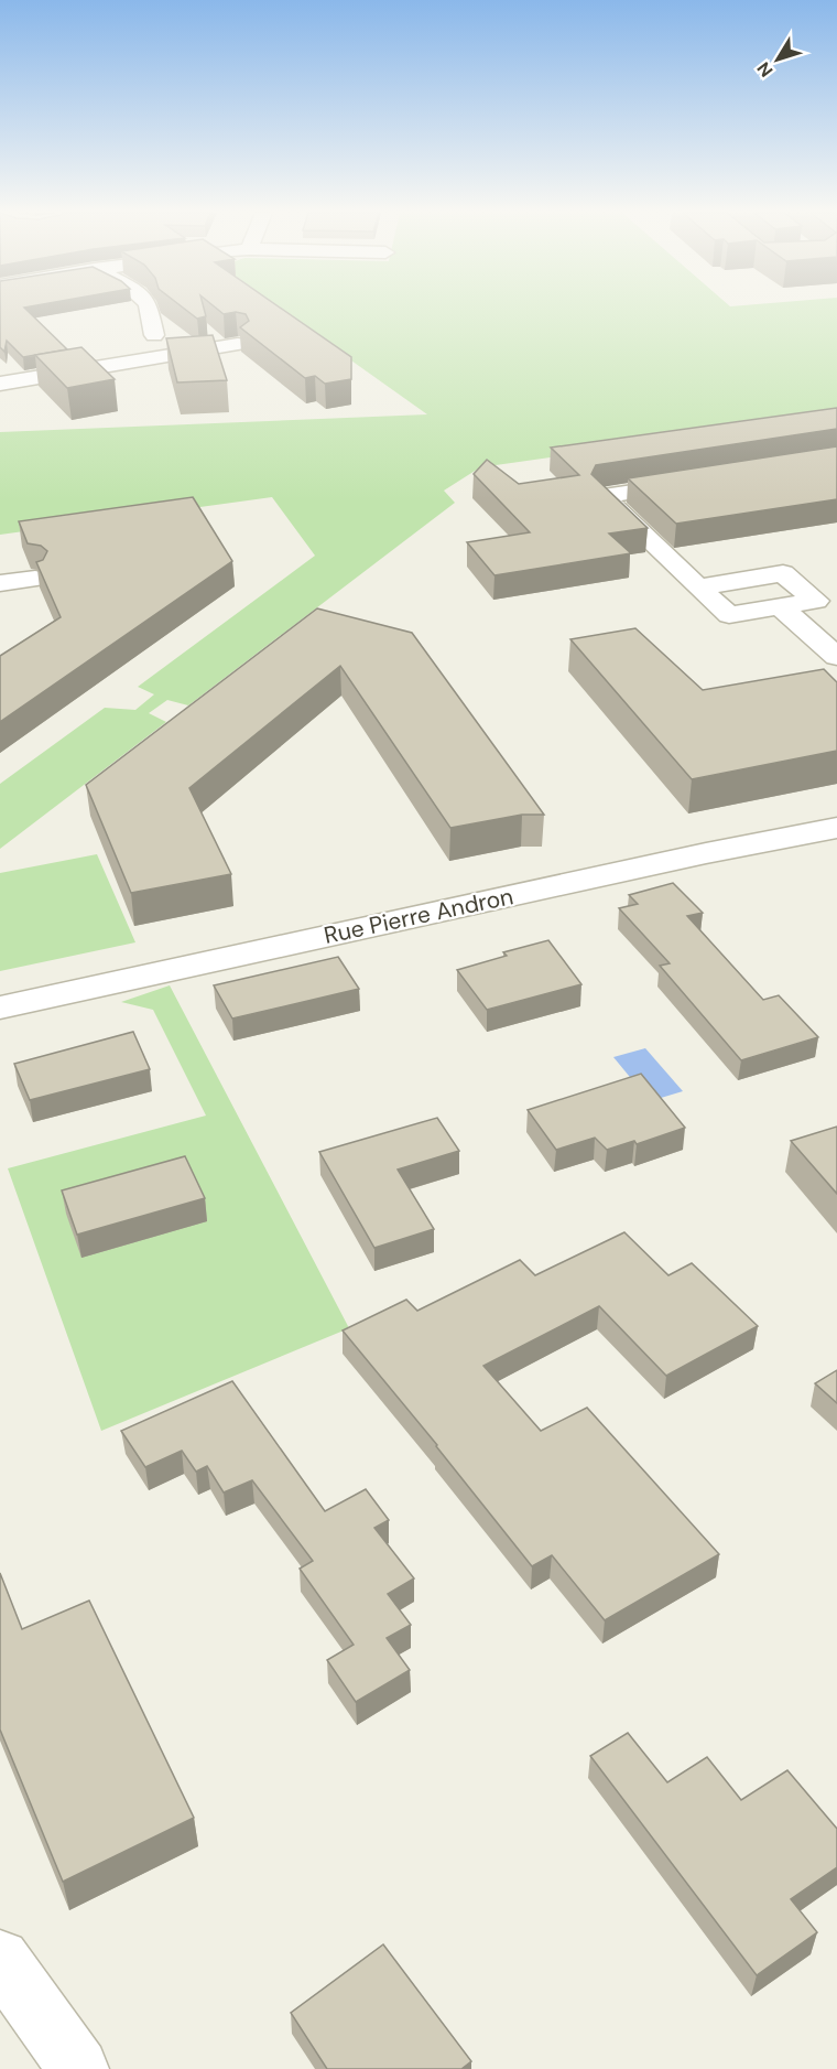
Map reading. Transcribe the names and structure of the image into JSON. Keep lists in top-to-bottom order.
{
  "streets": {
    "street": ["Rue Pierre Andron"]
  },
  "north": "bottom left"
}
